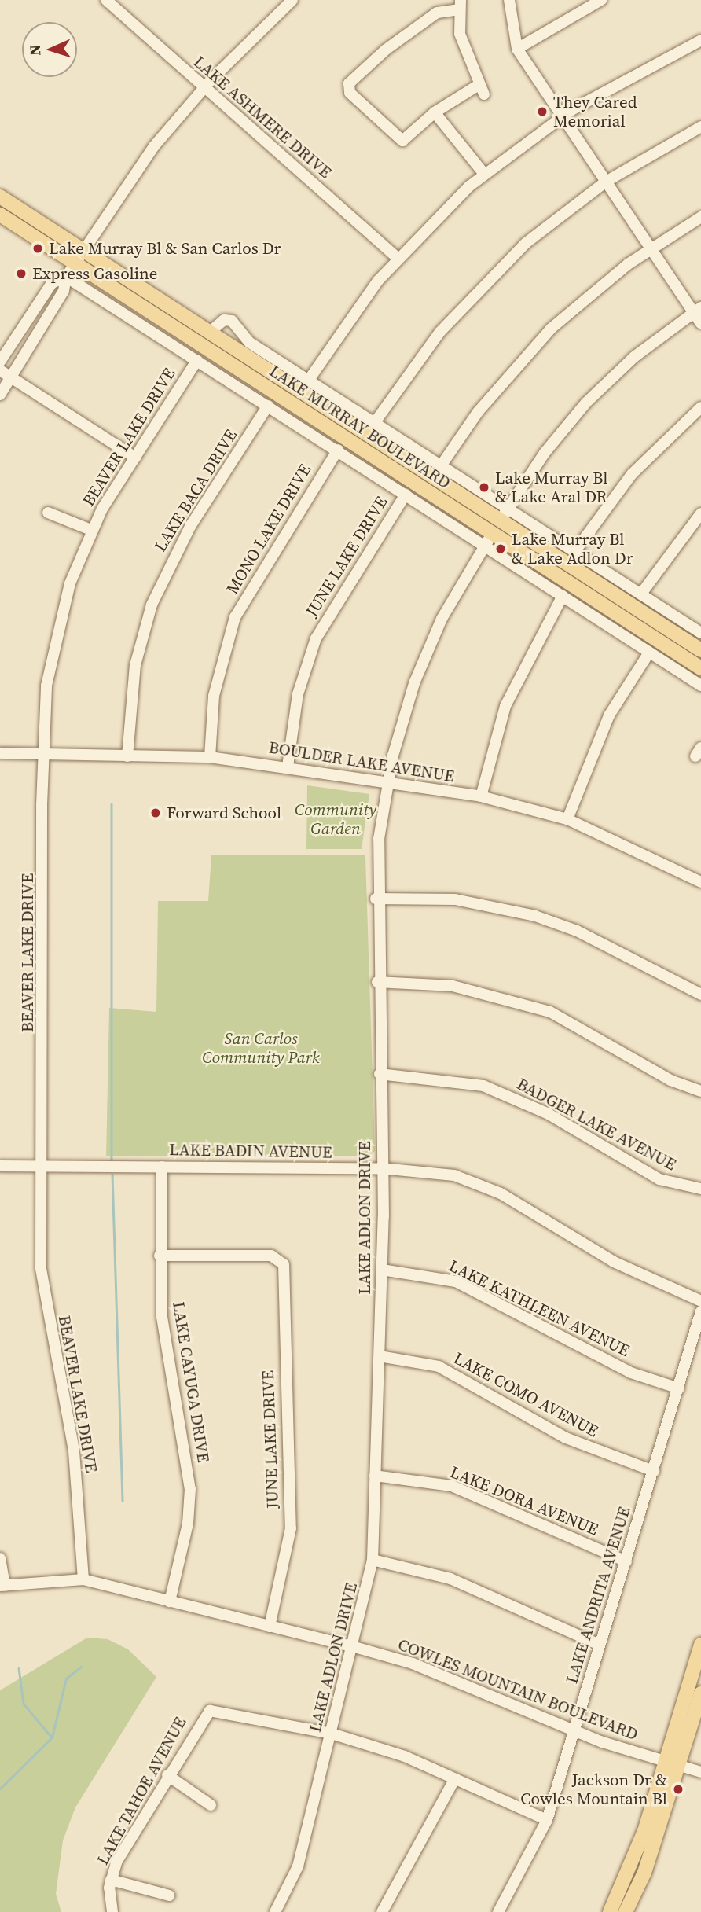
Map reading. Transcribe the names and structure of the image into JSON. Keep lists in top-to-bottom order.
{
  "streets": {
    "main road": ["LAKE MURRAY BOULEVARD"],
    "street": [
      "LAKE ASHMERE DRIVE",
      "BEAVER LAKE DRIVE",
      "LAKE BACA DRIVE",
      "MONO LAKE DRIVE",
      "JUNE LAKE DRIVE",
      "BOULDER LAKE AVENUE",
      "BADGER LAKE AVENUE",
      "LAKE BADIN AVENUE",
      "LAKE ADLON DRIVE",
      "LAKE KATHLEEN AVENUE",
      "LAKE CAYUGA DRIVE",
      "LAKE COMO AVENUE",
      "LAKE DORA AVENUE",
      "LAKE ANDRITA AVENUE",
      "COWLES MOUNTAIN BOULEVARD",
      "LAKE TAHOE AVENUE"
    ]
  },
  "crossings": [
    ["LAKE MURRAY BOULEVARD", "BEAVER LAKE DRIVE"],
    ["LAKE MURRAY BOULEVARD", "LAKE BACA DRIVE"],
    ["LAKE MURRAY BOULEVARD", "MONO LAKE DRIVE"],
    ["LAKE MURRAY BOULEVARD", "JUNE LAKE DRIVE"],
    ["LAKE MURRAY BOULEVARD", "LAKE ADLON DRIVE"],
    ["BEAVER LAKE DRIVE", "BOULDER LAKE AVENUE"],
    ["BEAVER LAKE DRIVE", "LAKE BADIN AVENUE"],
    ["BEAVER LAKE DRIVE", "COWLES MOUNTAIN BOULEVARD"],
    ["LAKE BACA DRIVE", "BOULDER LAKE AVENUE"],
    ["MONO LAKE DRIVE", "BOULDER LAKE AVENUE"],
    ["JUNE LAKE DRIVE", "BOULDER LAKE AVENUE"],
    ["JUNE LAKE DRIVE", "LAKE CAYUGA DRIVE"],
    ["JUNE LAKE DRIVE", "COWLES MOUNTAIN BOULEVARD"],
    ["BOULDER LAKE AVENUE", "LAKE ADLON DRIVE"],
    ["BADGER LAKE AVENUE", "LAKE ADLON DRIVE"],
    ["LAKE BADIN AVENUE", "LAKE ADLON DRIVE"],
    ["LAKE BADIN AVENUE", "LAKE CAYUGA DRIVE"],
    ["LAKE ADLON DRIVE", "LAKE KATHLEEN AVENUE"],
    ["LAKE ADLON DRIVE", "LAKE COMO AVENUE"],
    ["LAKE ADLON DRIVE", "LAKE DORA AVENUE"],
    ["LAKE ADLON DRIVE", "COWLES MOUNTAIN BOULEVARD"],
    ["LAKE ADLON DRIVE", "LAKE TAHOE AVENUE"],
    ["LAKE KATHLEEN AVENUE", "LAKE ANDRITA AVENUE"],
    ["LAKE CAYUGA DRIVE", "COWLES MOUNTAIN BOULEVARD"],
    ["LAKE COMO AVENUE", "LAKE ANDRITA AVENUE"],
    ["LAKE DORA AVENUE", "LAKE ANDRITA AVENUE"],
    ["LAKE ANDRITA AVENUE", "COWLES MOUNTAIN BOULEVARD"]
  ],
  "parks": ["Community Garden", "San Carlos Community Park"],
  "places": [
    "They Cared Memorial",
    "Lake Murray Bl & San Carlos Dr",
    "Express Gasoline",
    "Lake Murray Bl & Lake Aral DR",
    "Lake Murray Bl & Lake Adlon Dr",
    "Forward School",
    "Jackson Dr & Cowles Mountain Bl"
  ],
  "north": "left"
}
